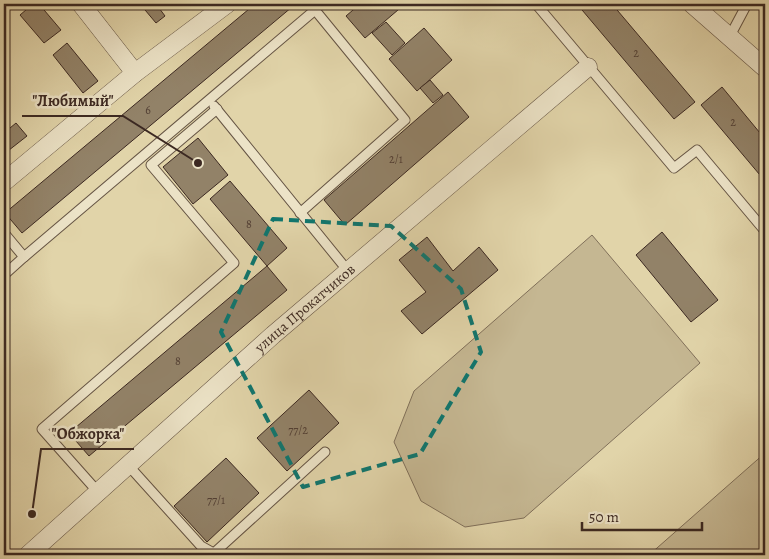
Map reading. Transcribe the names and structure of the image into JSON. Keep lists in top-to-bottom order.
{
  "streets": {
    "street": ["улица Прокатчиков"]
  },
  "places": ["\"Любимый\"", "\"Обжорка\""],
  "house_numbers": [
    "2",
    "6",
    "2",
    "2/1",
    "8",
    "8",
    "77/2",
    "77/1"
  ],
  "scale_bar": "50 m"
}
